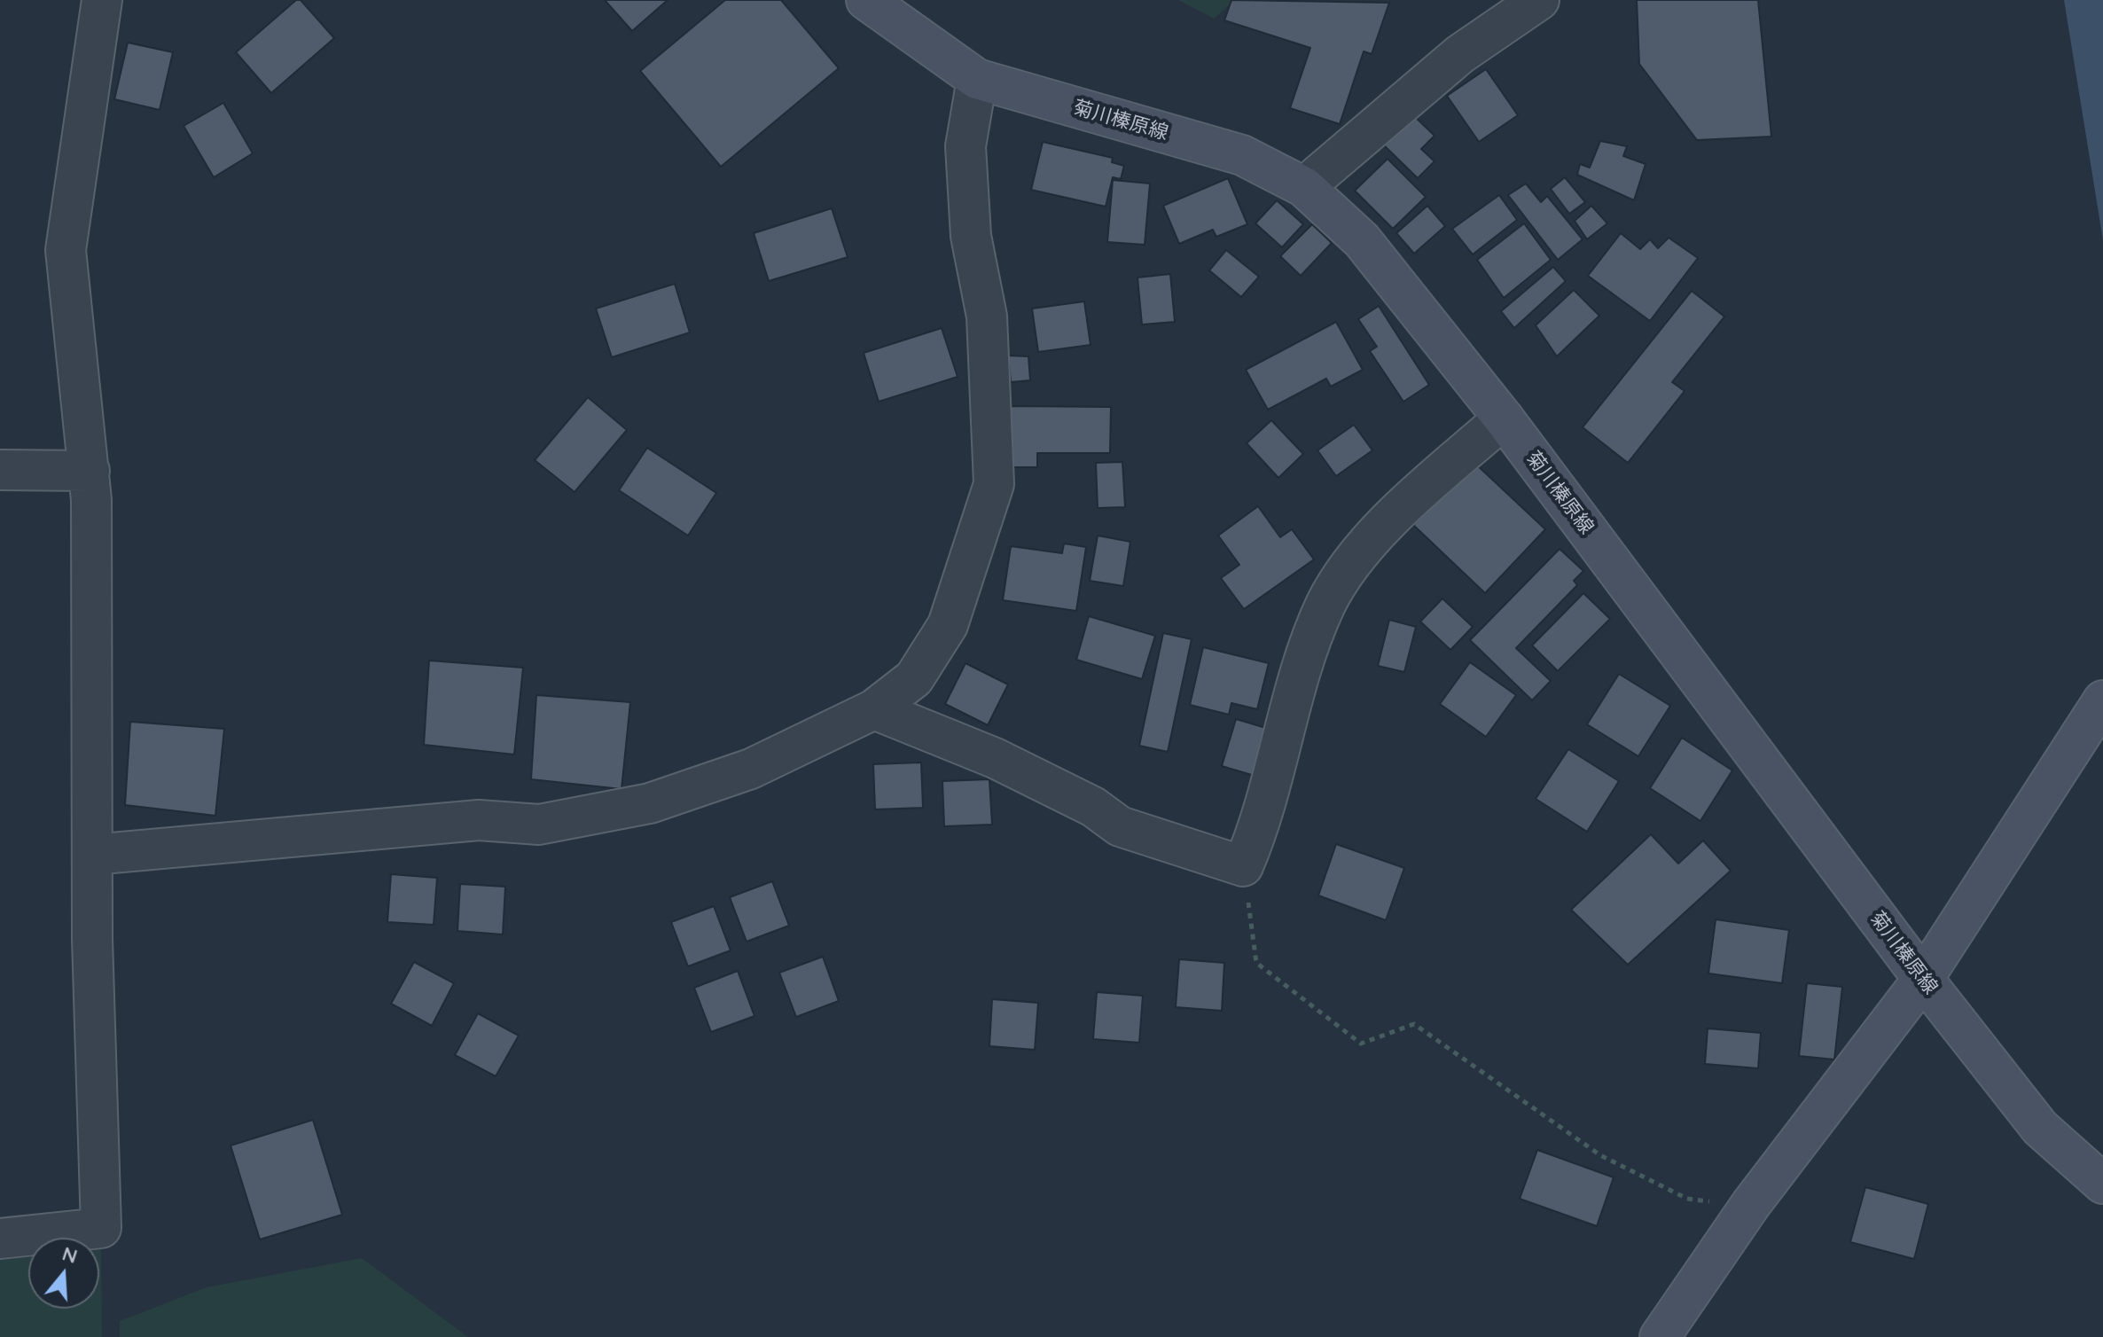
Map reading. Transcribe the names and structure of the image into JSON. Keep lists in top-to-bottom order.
{
  "streets": {
    "main road": ["菊川榛原線"]
  },
  "north": "top"
}
